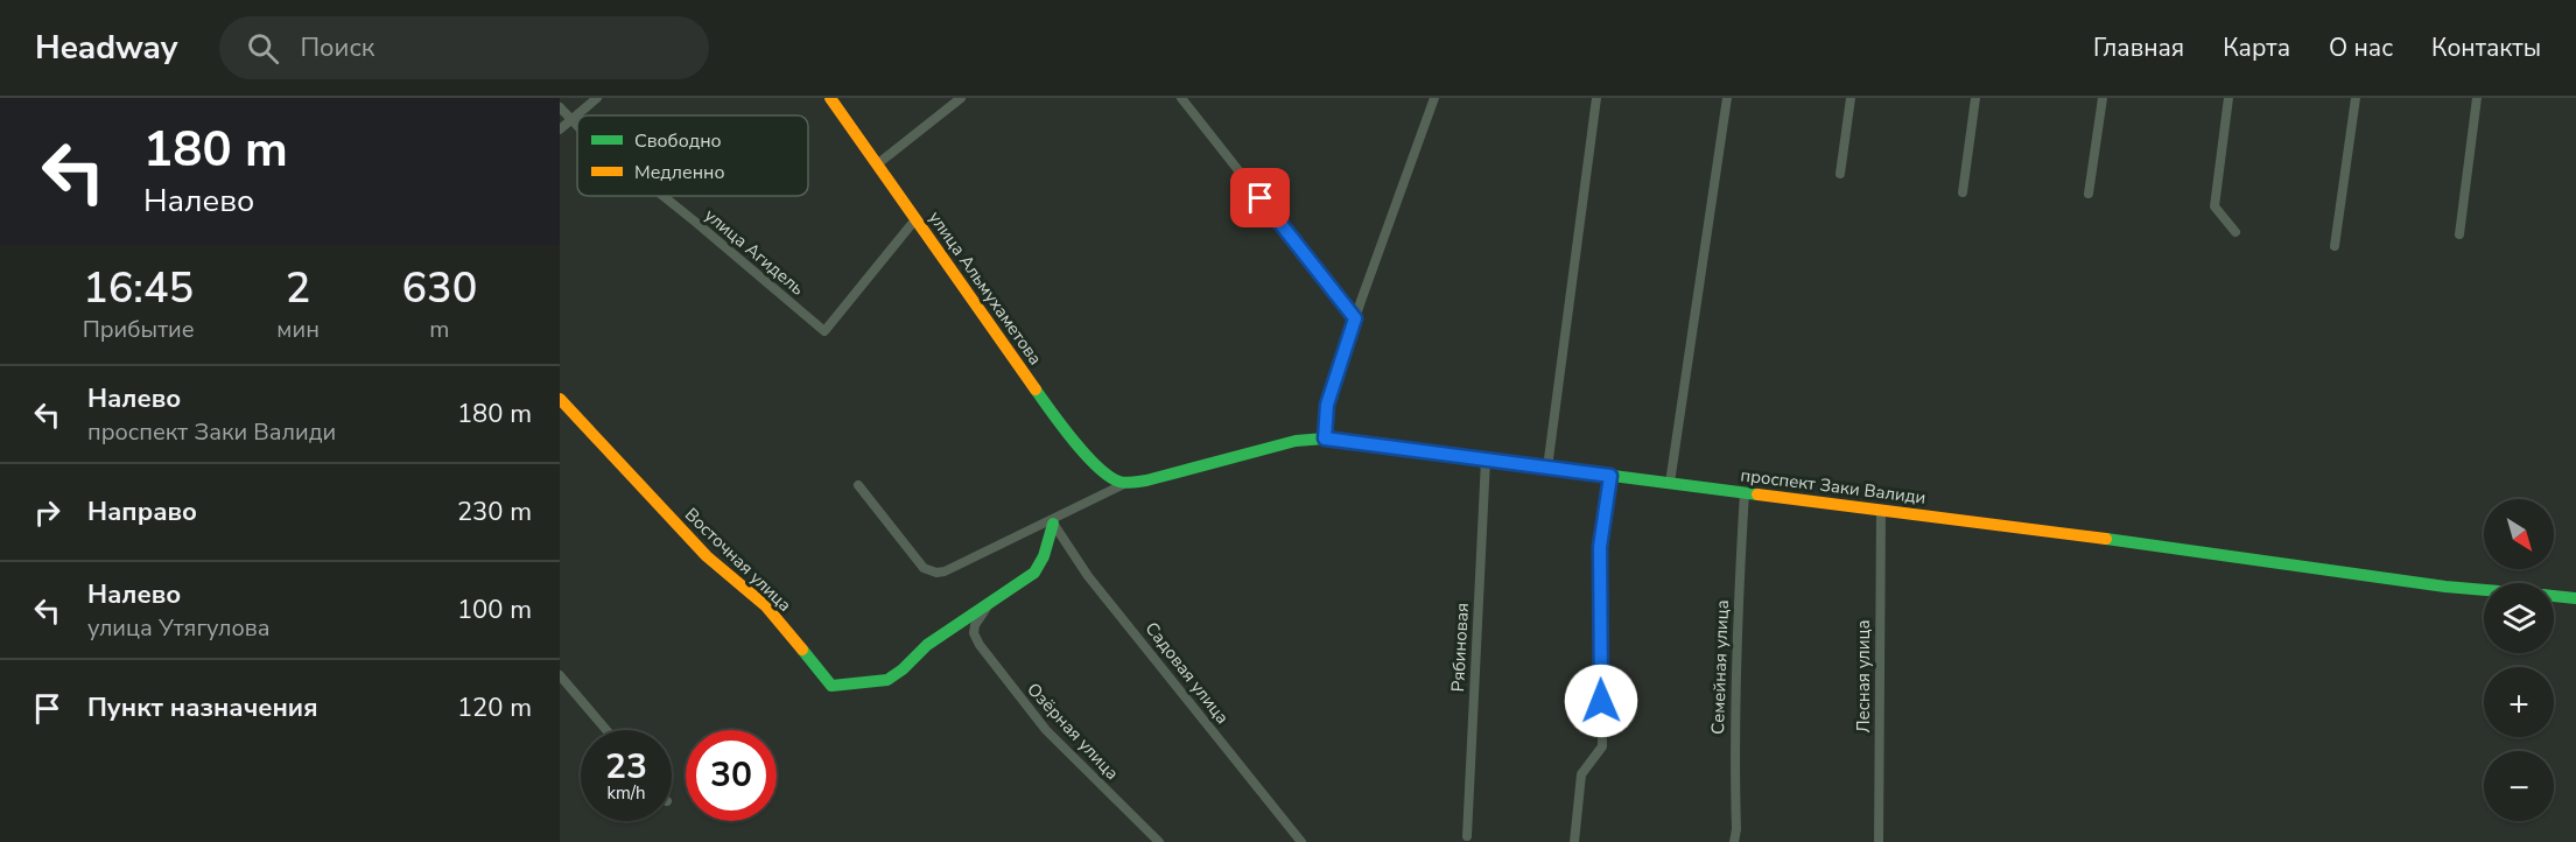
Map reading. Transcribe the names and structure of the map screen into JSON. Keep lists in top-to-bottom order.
{
  "streets": {
    "street": [
      "улица Агидель",
      "улица Альмухаметова",
      "проспект Заки Валиди",
      "Восточная улица",
      "Рябиновая",
      "Семейная улица",
      "Садовая улица",
      "Лесная улица",
      "Озёрная улица"
    ]
  },
  "crossings": [
    ["улица Альмухаметова", "проспект Заки Валиди"],
    ["проспект Заки Валиди", "Рябиновая"],
    ["проспект Заки Валиди", "Семейная улица"],
    ["проспект Заки Валиди", "Лесная улица"],
    ["Восточная улица", "Озёрная улица"]
  ],
  "legend": ["Свободно", "Медленно"],
  "north": "bottom right",
  "page": {
    "header": "Headway",
    "search": "Поиск",
    "nav": [
      "Главная",
      "Карта",
      "О нас",
      "Контакты"
    ],
    "turn": ["180 m", "Налево"],
    "eta": [
      "16:45",
      "Прибытие",
      "2",
      "мин",
      "630",
      "m"
    ],
    "list": [
      {
        "name": "Налево",
        "note": "проспект Заки Валиди",
        "value": "180 m"
      },
      {
        "name": "Направо",
        "value": "230 m"
      },
      {
        "name": "Налево",
        "note": "улица Утягулова",
        "value": "100 m"
      },
      {
        "name": "Пункт назначения",
        "value": "120 m"
      }
    ],
    "map_buttons": ["+", "−"],
    "speed": "23 km/h",
    "limit": "30"
  }
}
